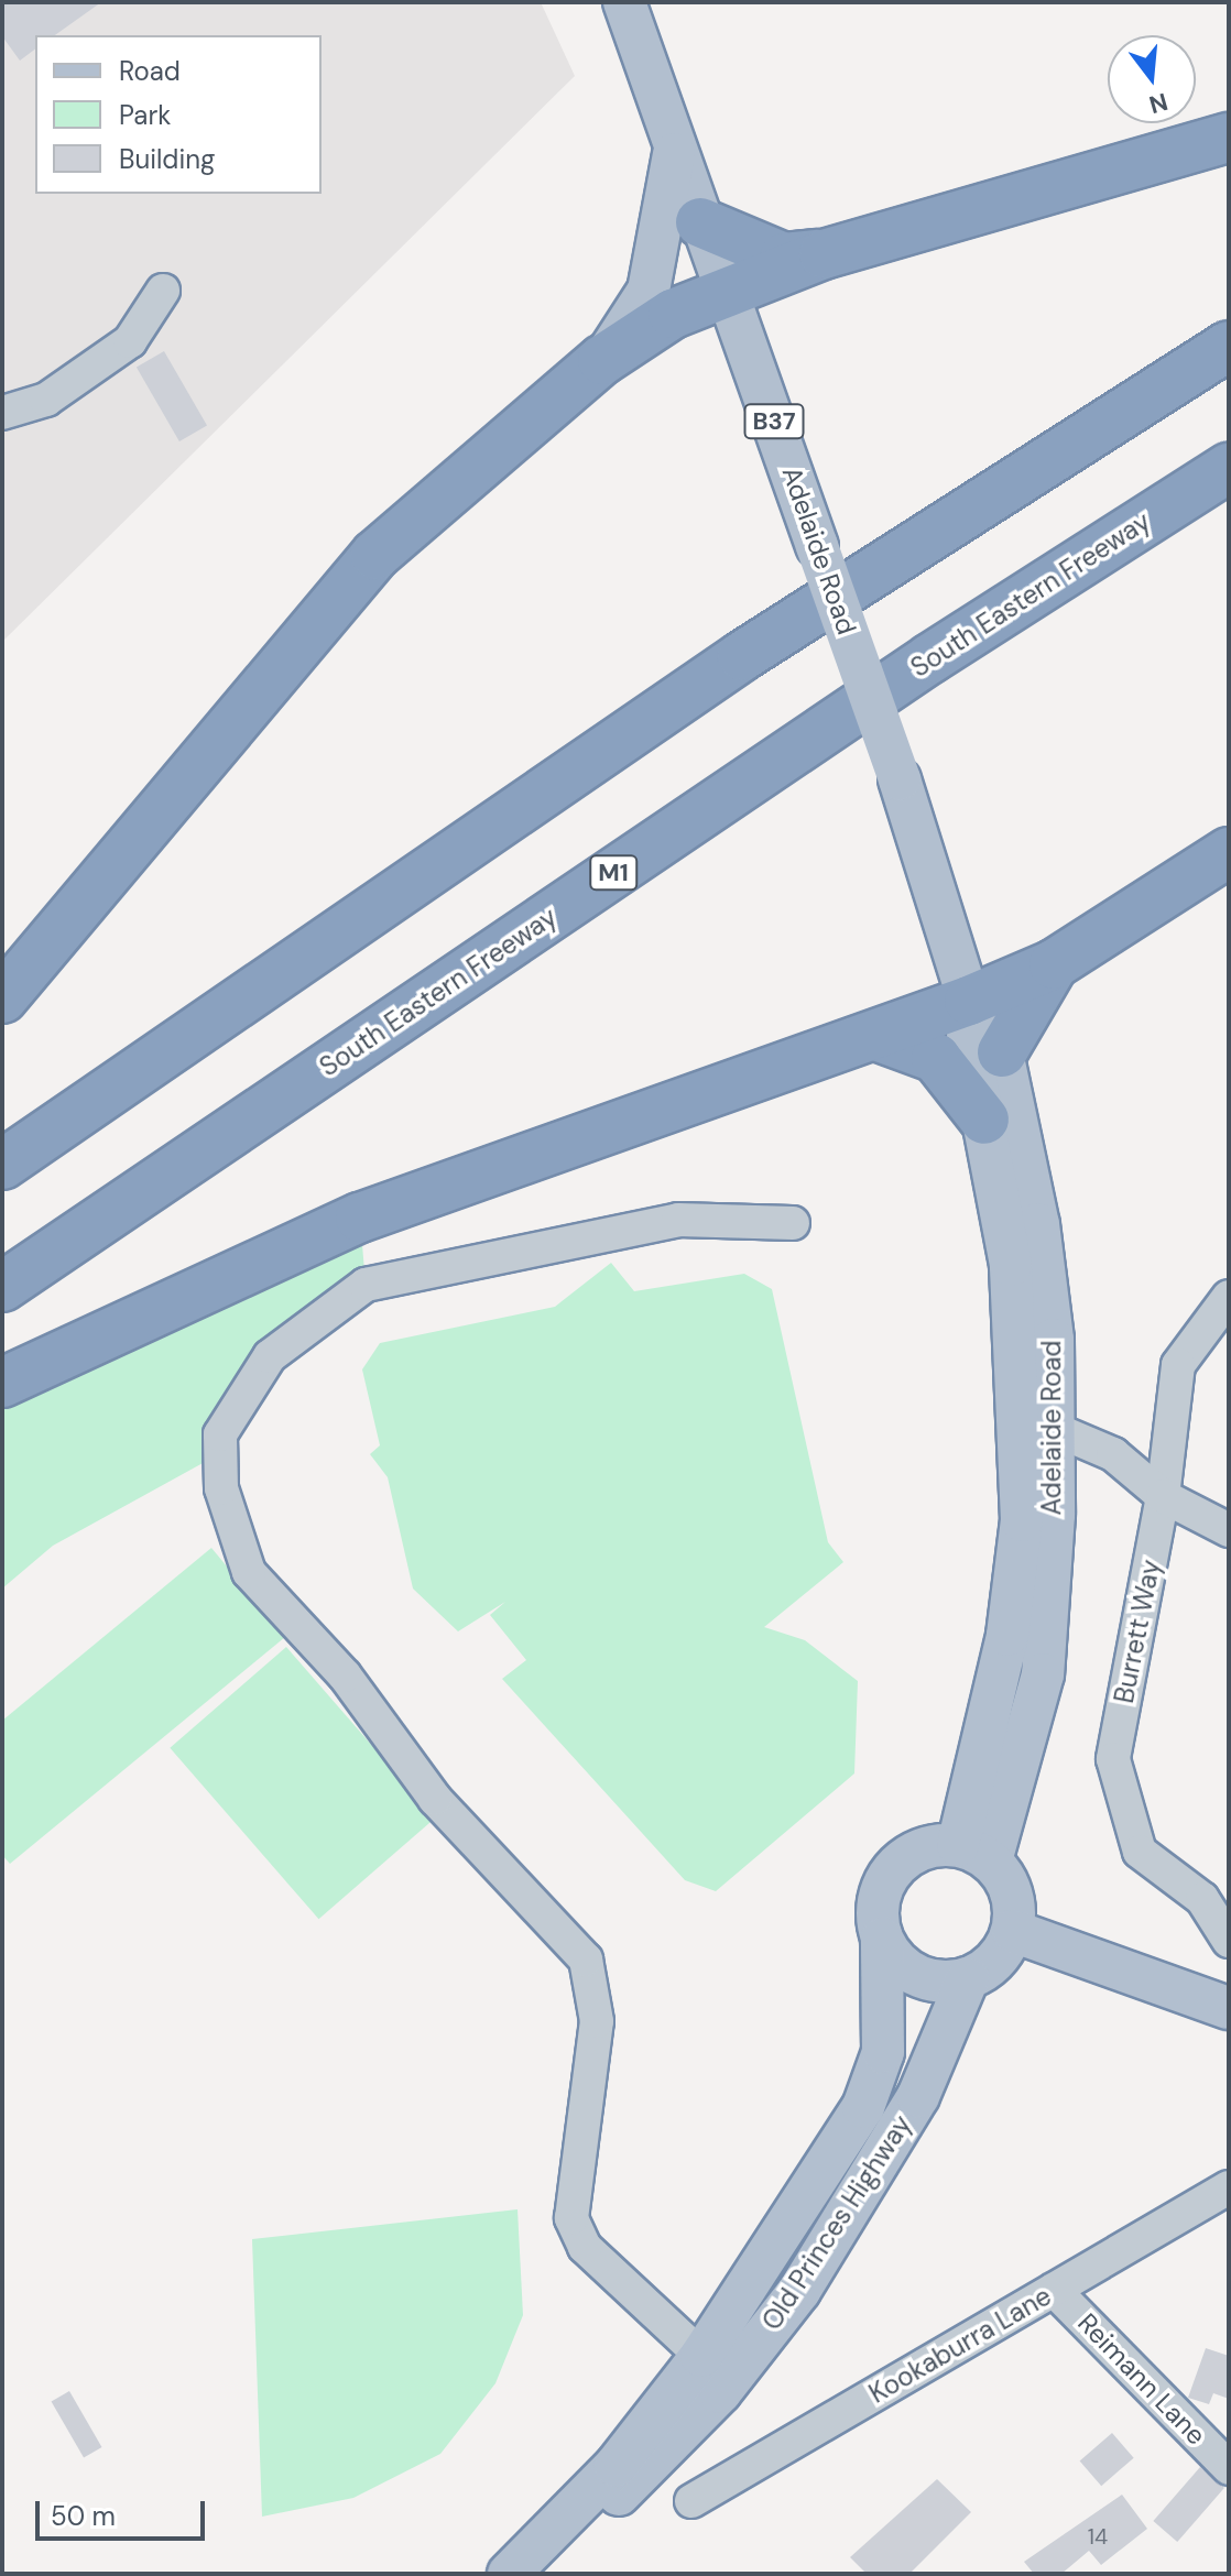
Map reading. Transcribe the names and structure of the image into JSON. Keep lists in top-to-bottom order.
{
  "streets": {
    "highway": ["South Eastern Freeway", "M1"],
    "main road": ["B37", "Adelaide Road", "Old Princes Highway"],
    "street": ["Burrett Way", "Kookaburra Lane", "Reimann Lane"]
  },
  "crossings": [
    ["Adelaide Road", "Old Princes Highway"],
    ["Kookaburra Lane", "Reimann Lane"]
  ],
  "house_numbers": ["14"],
  "legend": ["Road", "Park", "Building"],
  "scale_bar": "50 m",
  "north": "bottom"
}
